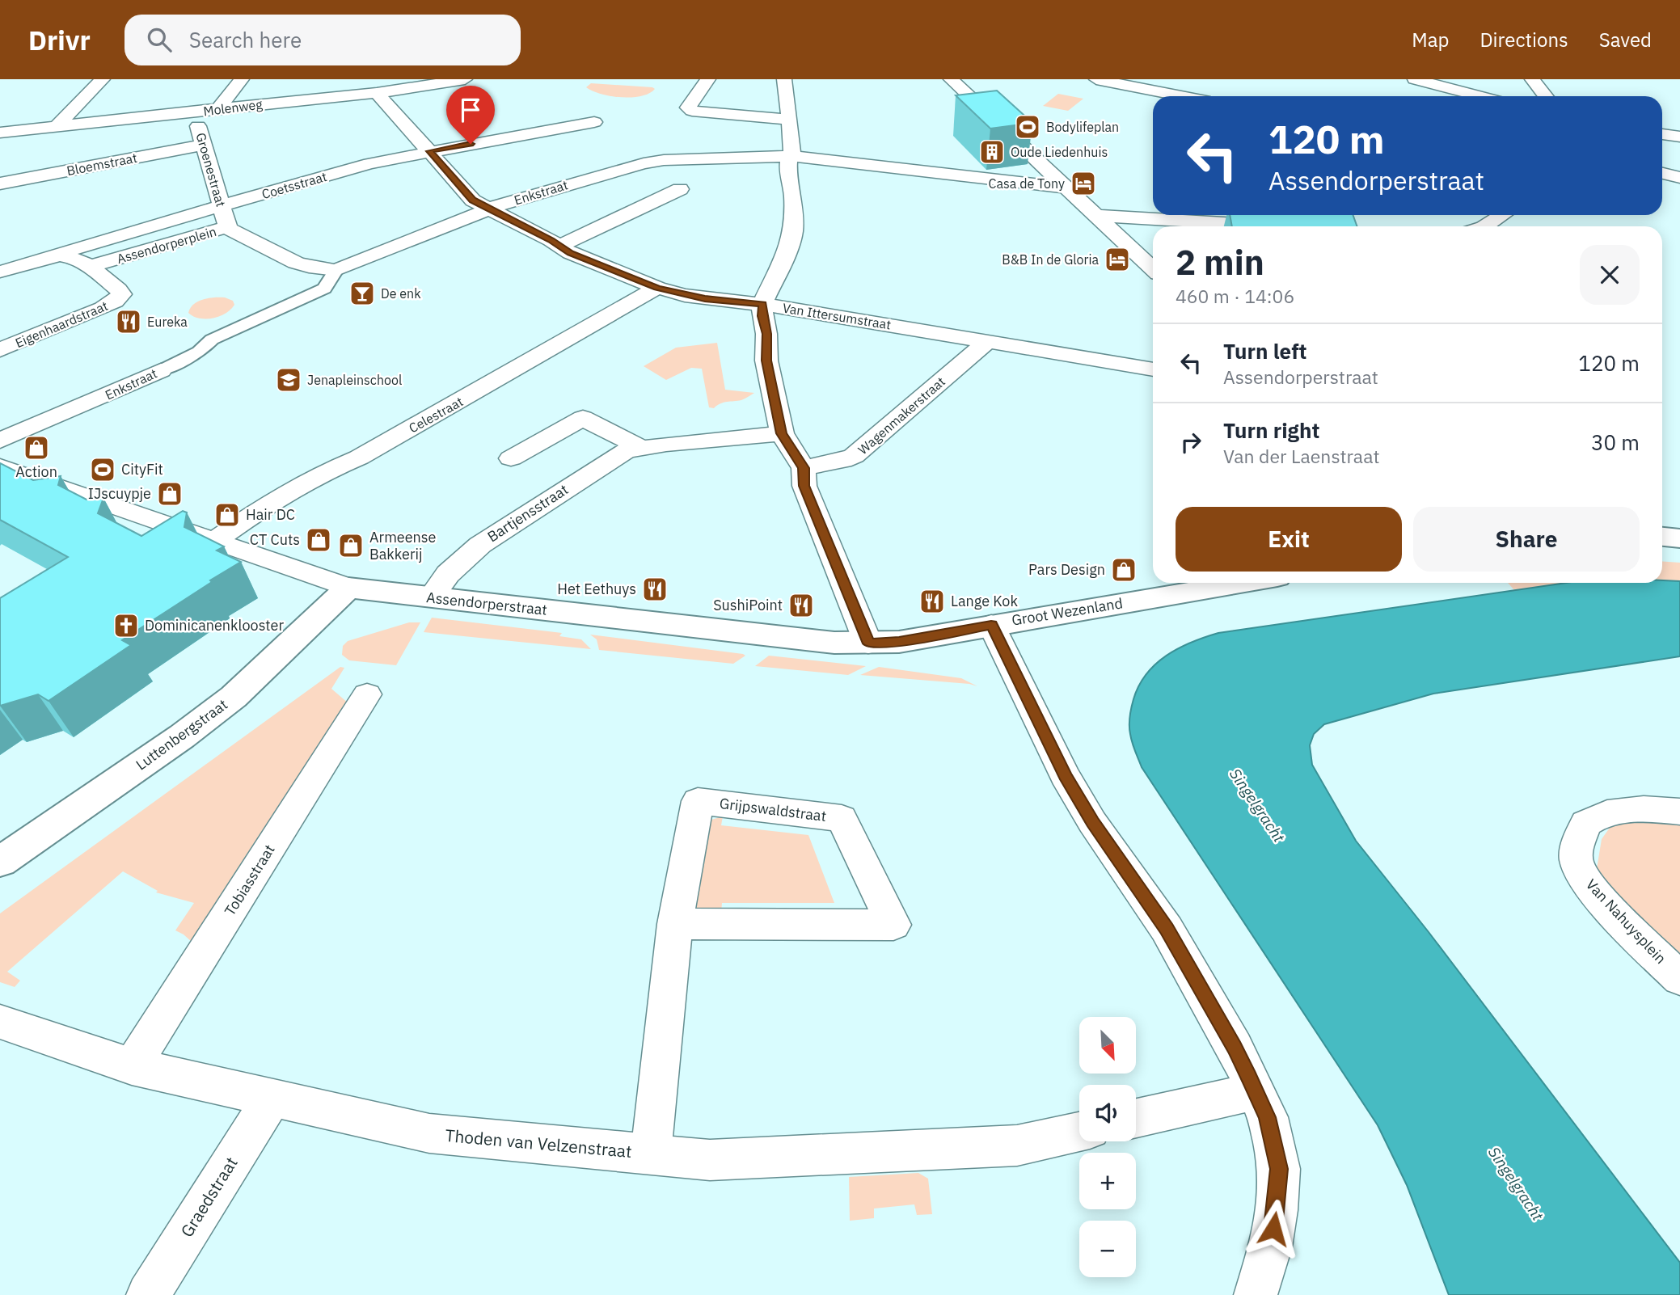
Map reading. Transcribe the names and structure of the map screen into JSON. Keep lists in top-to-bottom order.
{
  "streets": {
    "main road": ["Assendorperstraat", "Groot Wezenland", "Luttenbergstraat"],
    "street": [
      "Molenweg",
      "Bloemstraat",
      "Groenestraat",
      "Coetsstraat",
      "Enkstraat",
      "Assendorperplein",
      "Van Ittersumstraat",
      "Eigenhaardstraat",
      "Celestraat",
      "Wagenmakerstraat",
      "Bartjensstraat",
      "Grijpswaldstraat",
      "Tobiasstraat",
      "Van Nahuysplein",
      "Thoden van Velzenstraat",
      "Graedstraat"
    ]
  },
  "crossings": [
    ["Molenweg", "Groenestraat"],
    ["Molenweg", "Van Ittersumstraat"],
    ["Bloemstraat", "Groenestraat"],
    ["Groenestraat", "Coetsstraat"],
    ["Groenestraat", "Assendorperplein"],
    ["Coetsstraat", "Assendorperplein"],
    ["Coetsstraat", "Van Ittersumstraat"],
    ["Enkstraat", "Assendorperplein"],
    ["Enkstraat", "Van Ittersumstraat"],
    ["Assendorperplein", "Eigenhaardstraat"],
    ["Van Ittersumstraat", "Celestraat"],
    ["Van Ittersumstraat", "Wagenmakerstraat"],
    ["Celestraat", "Assendorperstraat"],
    ["Bartjensstraat", "Assendorperstraat"],
    ["Assendorperstraat", "Groot Wezenland"],
    ["Assendorperstraat", "Luttenbergstraat"],
    ["Grijpswaldstraat", "Thoden van Velzenstraat"],
    ["Tobiasstraat", "Thoden van Velzenstraat"],
    ["Thoden van Velzenstraat", "Graedstraat"]
  ],
  "water": ["Singelgracht"],
  "places": {
    "sports": ["Bodylifeplan", "CityFit"],
    "building": ["Oude Liedenhuis"],
    "hotel": ["Casa de Tony", "B&B In de Gloria"],
    "bar": ["De enk"],
    "restaurant": [
      "Eureka",
      "Het Eethuys",
      "Lange Kok",
      "SushiPoint"
    ],
    "school or university": ["Jenapleinschool"],
    "shop": [
      "Action",
      "IJscuypje",
      "Hair DC",
      "CT Cuts",
      "Armeense Bakkerij",
      "Pars Design"
    ],
    "church": ["Dominicanenklooster"]
  },
  "north": "bottom right",
  "page": {
    "header": "Drivr",
    "search": "Search here",
    "nav": ["Map", "Directions", "Saved"],
    "turn": ["120 m", "Assendorperstraat"],
    "heading": ["2 min", "460 m · 14:06"],
    "list": [
      {
        "name": "Turn left",
        "note": "Assendorperstraat",
        "value": "120 m"
      },
      {
        "name": "Turn right",
        "note": "Van der Laenstraat",
        "value": "30 m"
      }
    ],
    "buttons": ["Exit", "Share"],
    "map_buttons": ["+", "−"]
  }
}
